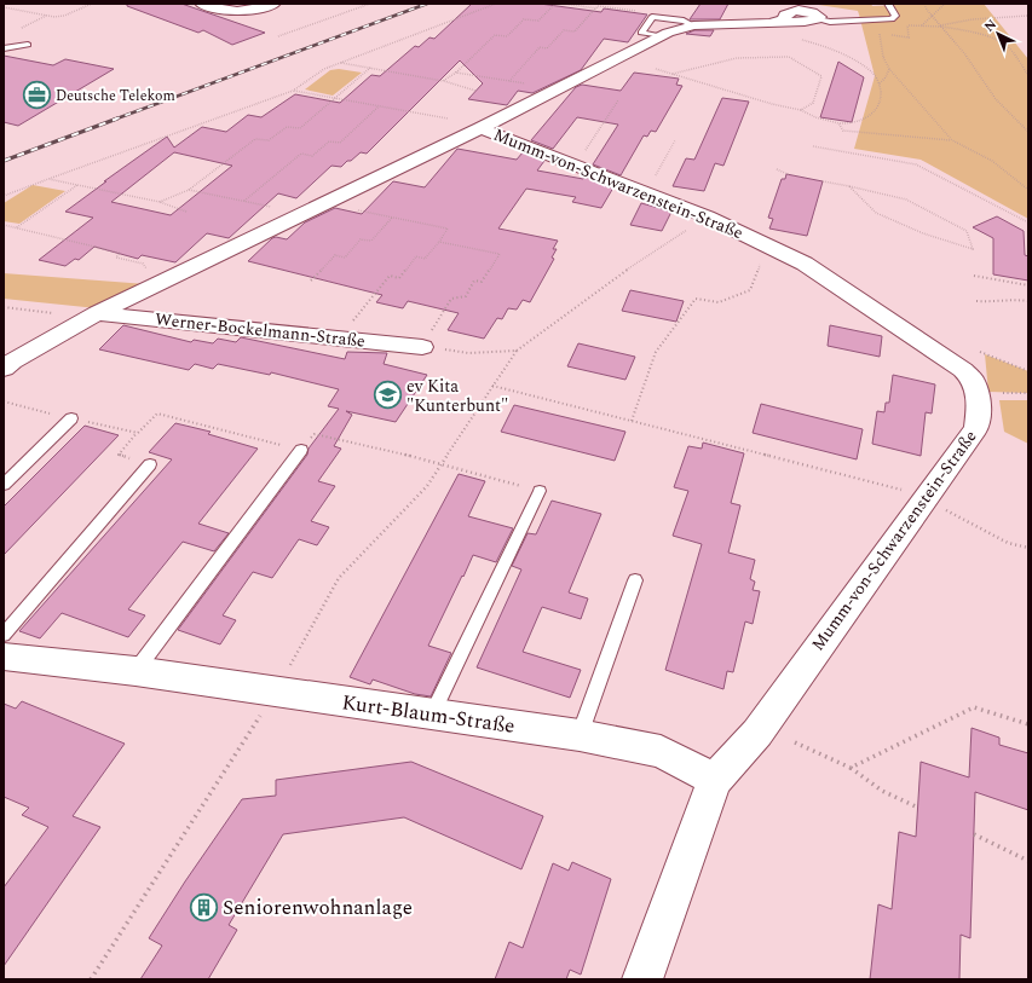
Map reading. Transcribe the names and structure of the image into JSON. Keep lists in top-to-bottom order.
{
  "streets": {
    "street": ["Mumm-von-Schwarzenstein-Straße", "Werner-Bockelmann-Straße", "Kurt-Blaum-Straße"]
  },
  "crossings": [
    ["Mumm-von-Schwarzenstein-Straße", "Werner-Bockelmann-Straße"],
    ["Mumm-von-Schwarzenstein-Straße", "Kurt-Blaum-Straße"]
  ],
  "places": {
    "office": ["Deutsche Telekom"],
    "school or university": ["ev Kita \"Kunterbunt\""],
    "building": ["Seniorenwohnanlage"]
  },
  "north": "top left"
}
